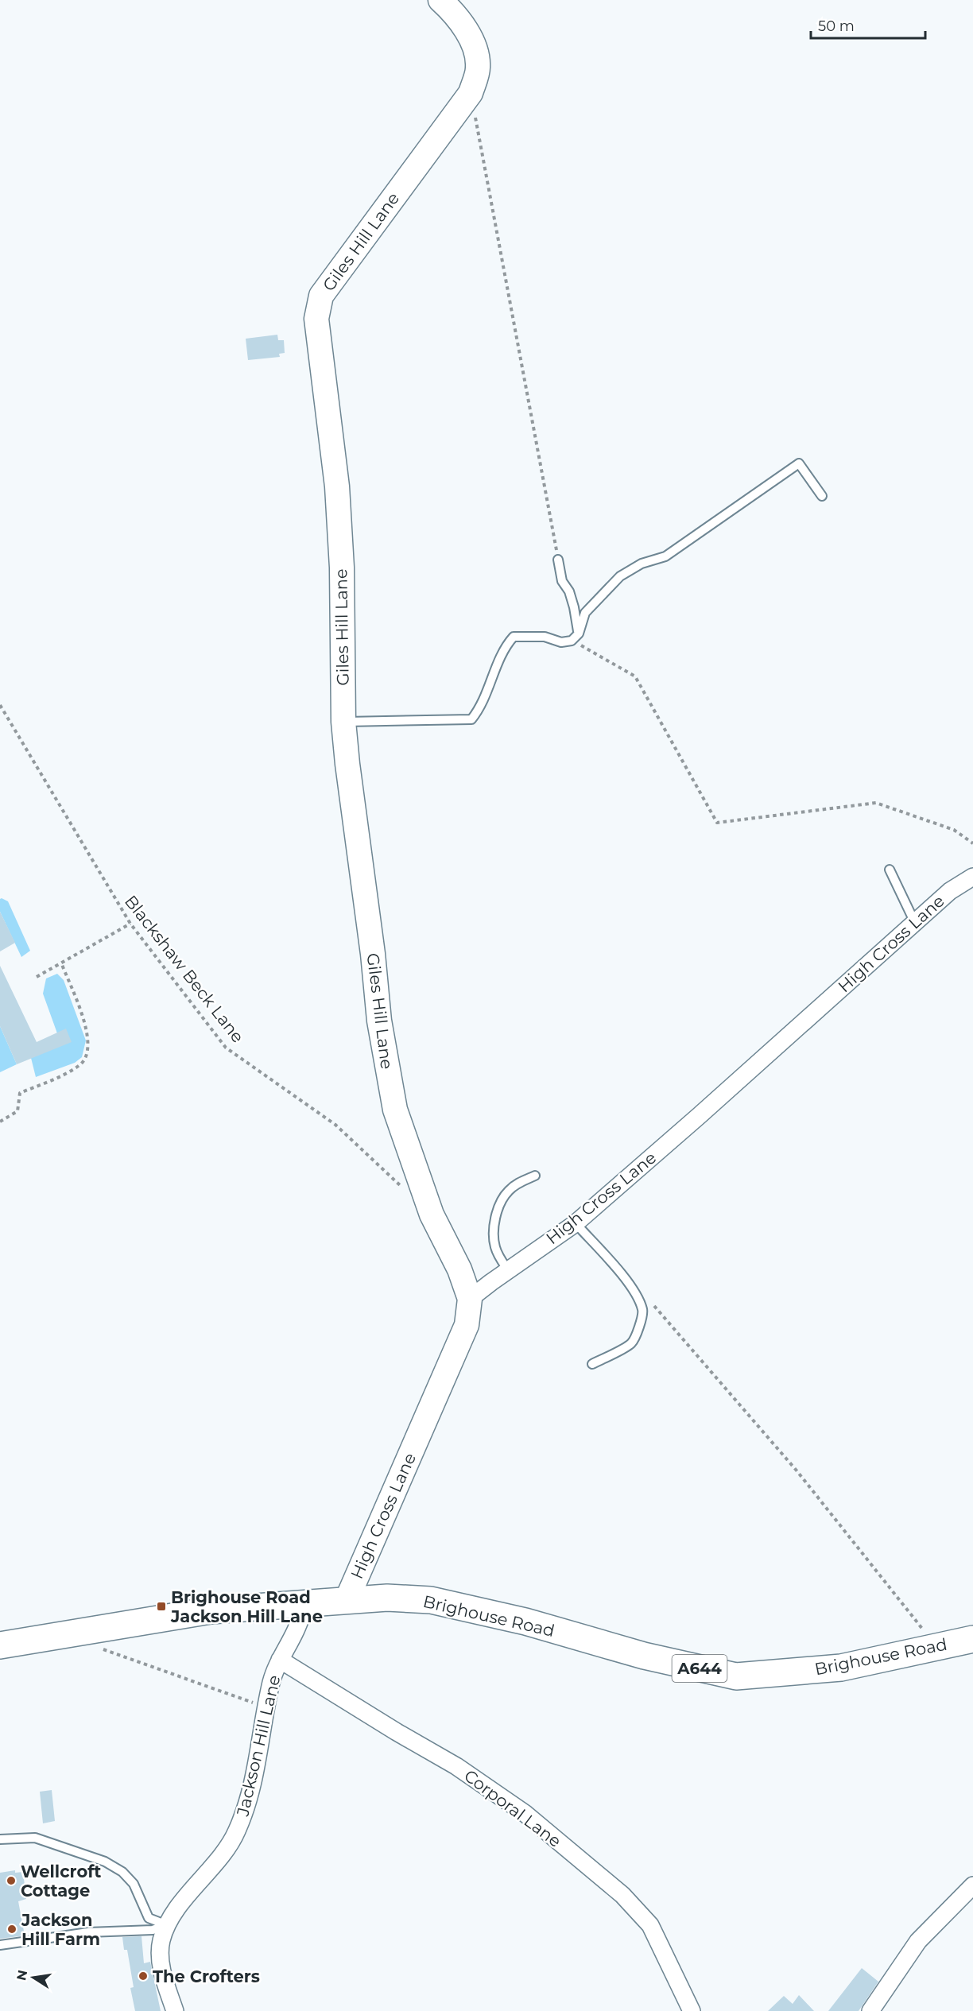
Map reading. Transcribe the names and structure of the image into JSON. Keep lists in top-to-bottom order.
{
  "streets": {
    "main road": ["Brighouse Road", "A644"],
    "street": [
      "Giles Hill Lane",
      "High Cross Lane",
      "Jackson Hill Lane",
      "Corporal Lane"
    ],
    "path": ["Blackshaw Beck Lane"]
  },
  "crossings": [
    ["Giles Hill Lane", "High Cross Lane"],
    ["High Cross Lane", "Brighouse Road"],
    ["Brighouse Road", "Jackson Hill Lane"],
    ["Jackson Hill Lane", "Corporal Lane"]
  ],
  "places": {
    "transit": ["Brighouse Road Jackson Hill Lane"],
    "other": ["Wellcroft Cottage", "Jackson Hill Farm", "The Crofters"]
  },
  "scale_bar": "50 m",
  "north": "left"
}
